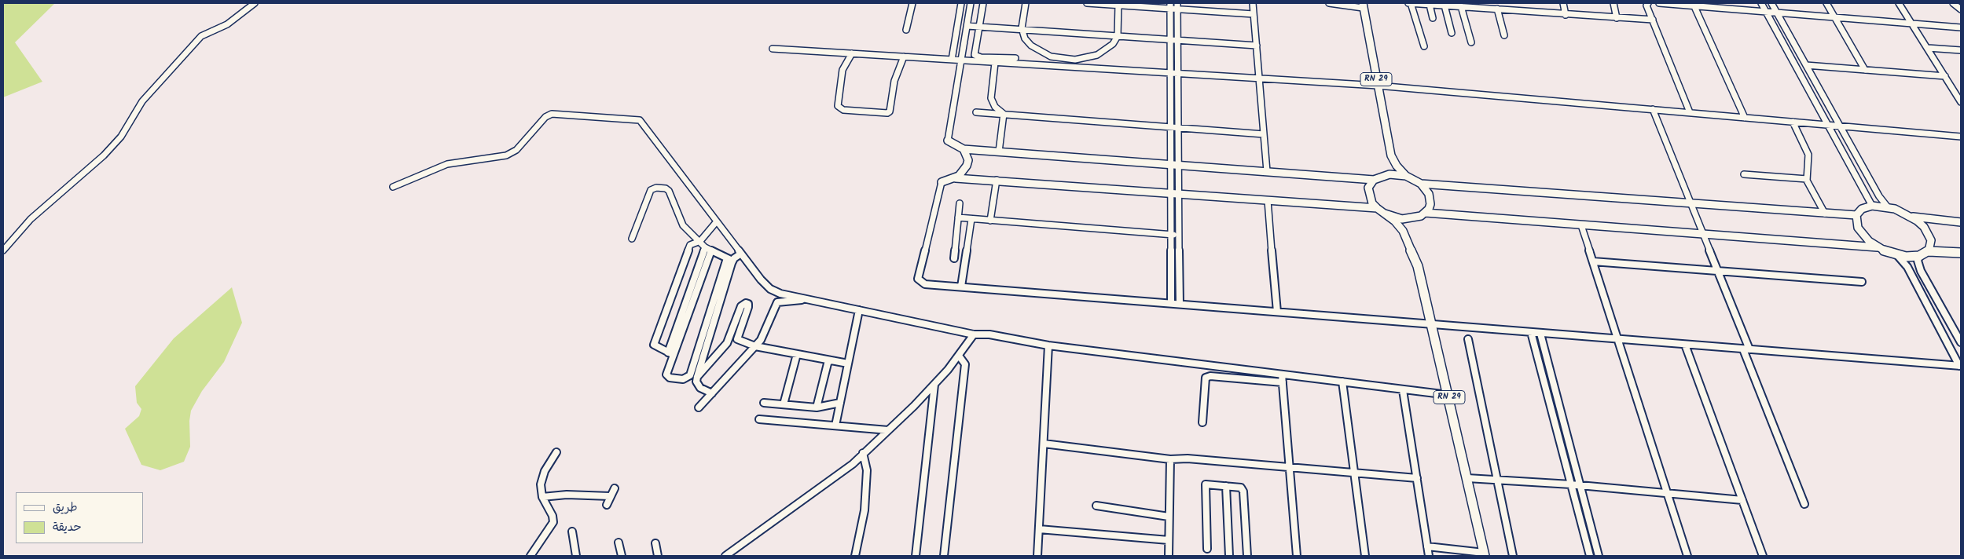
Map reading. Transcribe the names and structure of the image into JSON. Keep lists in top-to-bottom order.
{
  "streets": {
    "main road": ["RN 29"]
  },
  "legend": ["طريق", "حديقة"]
}
